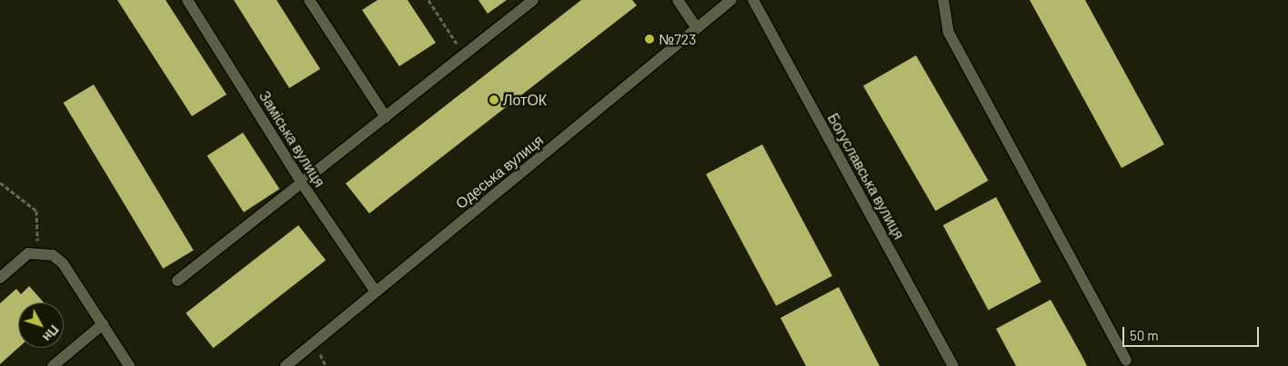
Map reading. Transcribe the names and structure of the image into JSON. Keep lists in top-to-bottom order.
{
  "streets": {
    "street": ["Заміська вулиця", "Одеська вулиця", "Богуславська вулиця"]
  },
  "crossings": [
    ["Заміська вулиця", "Одеська вулиця"]
  ],
  "places": ["№723", "ЛотОК"],
  "scale_bar": "50 m",
  "north": "bottom right"
}
